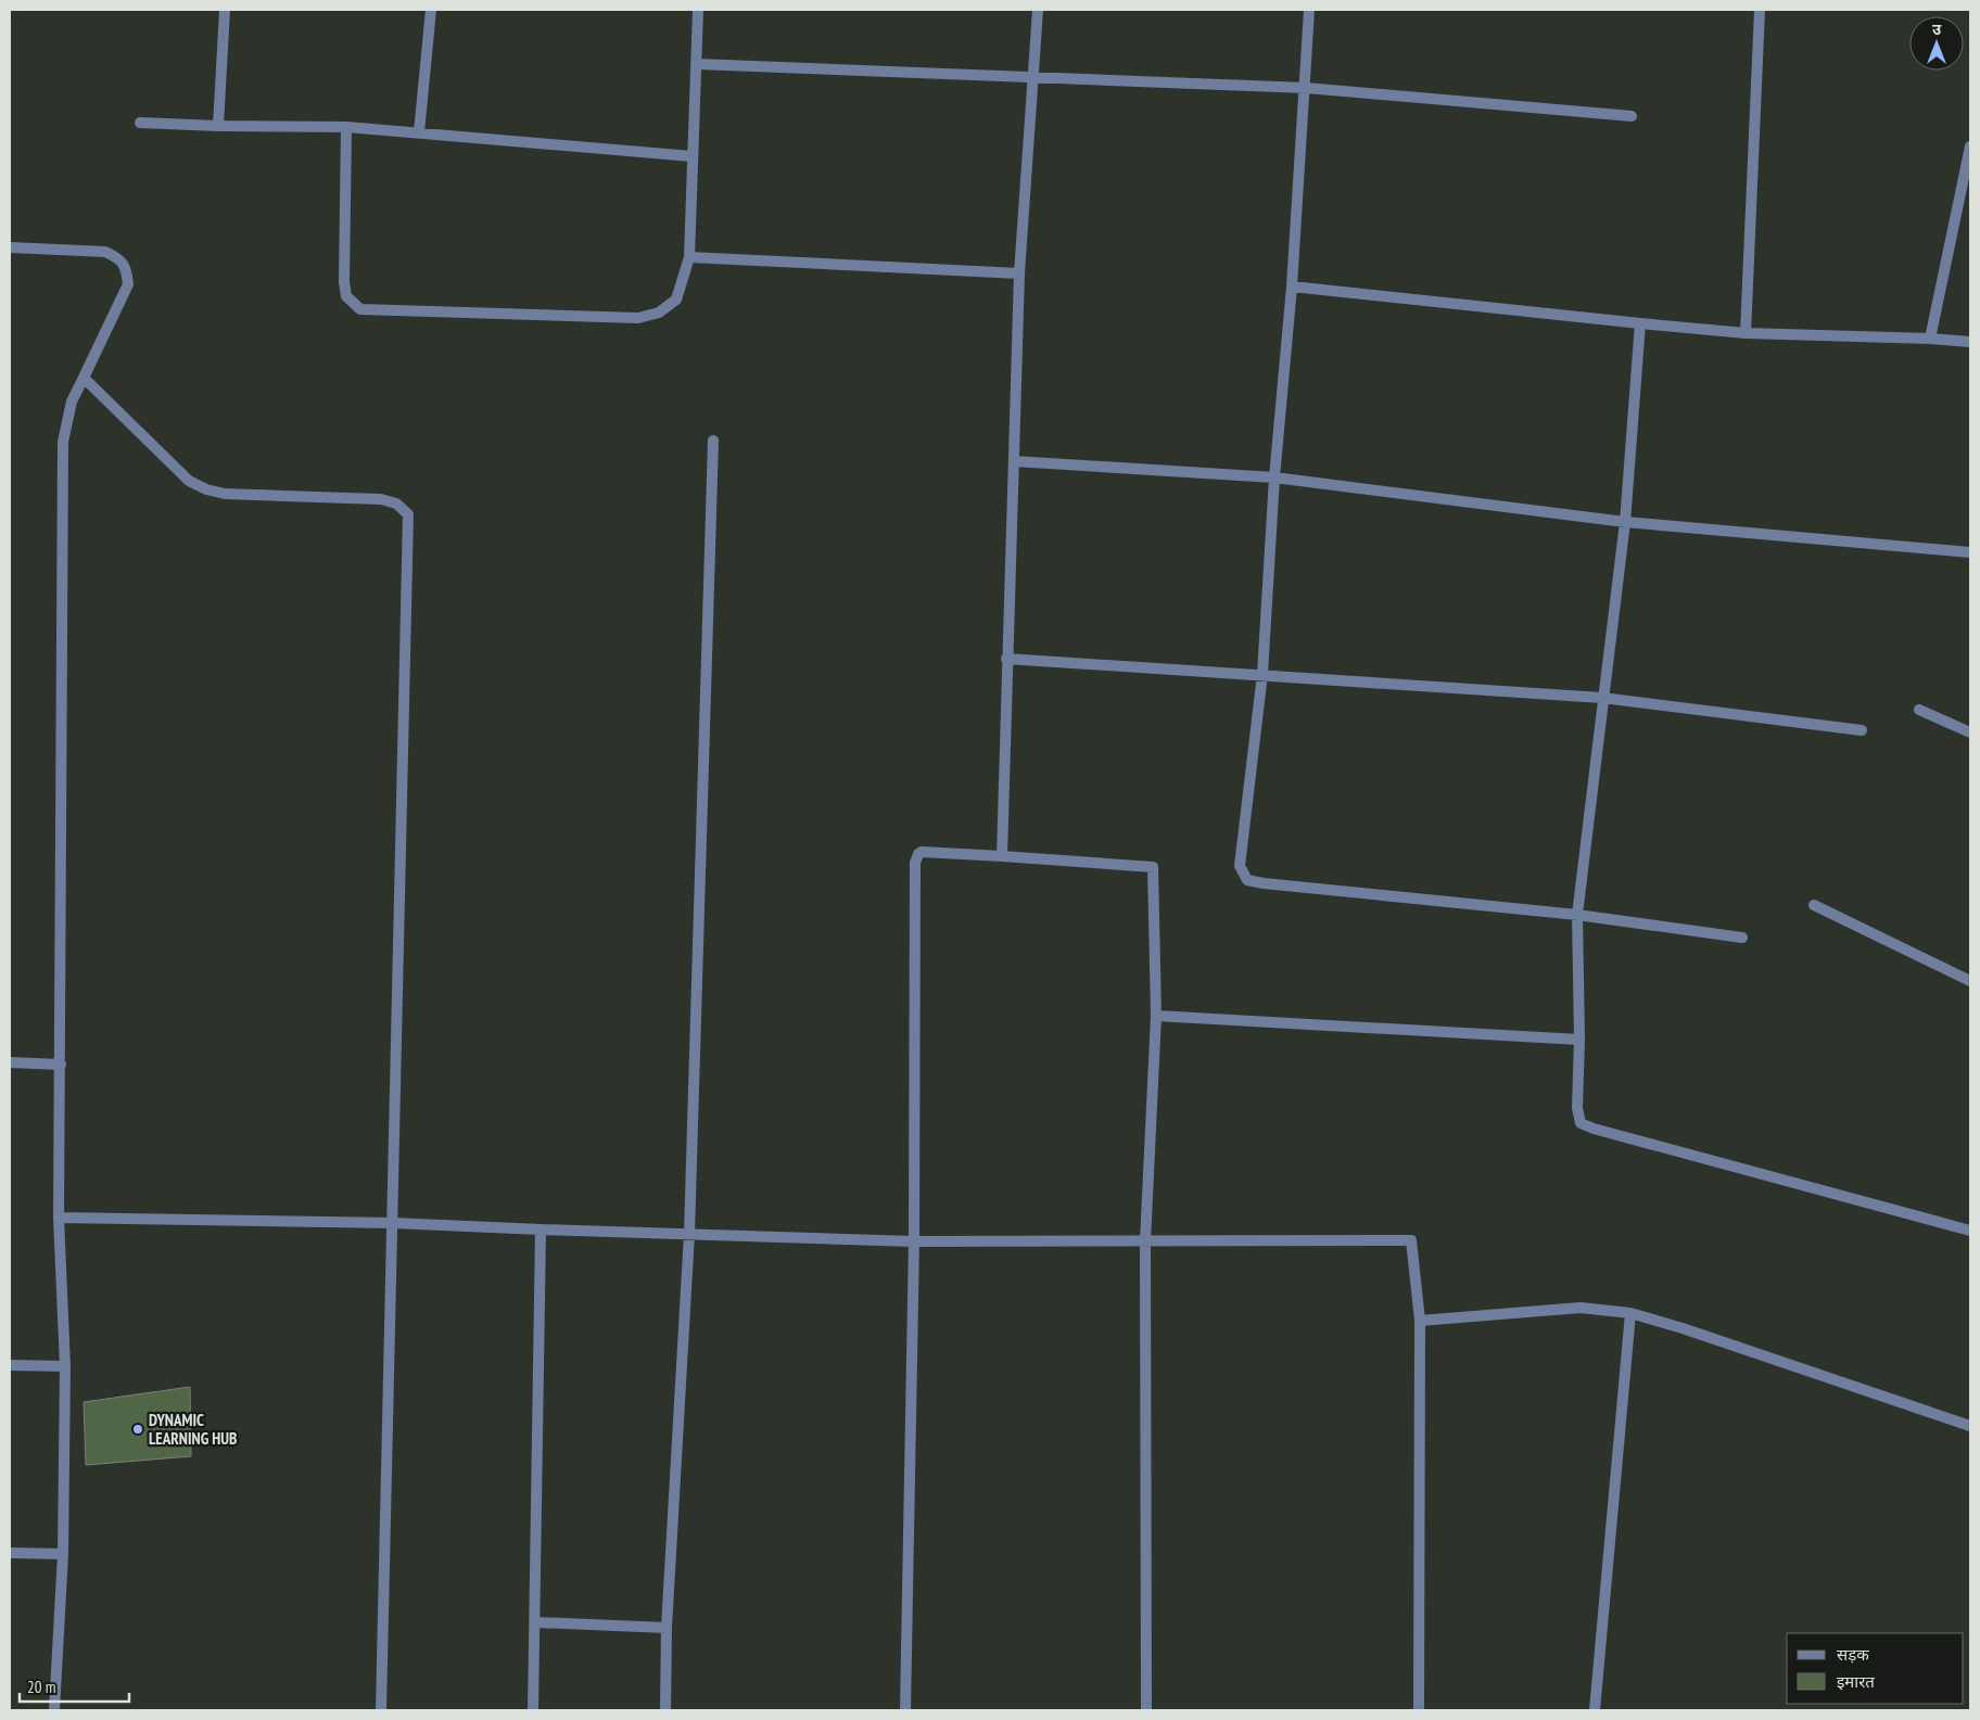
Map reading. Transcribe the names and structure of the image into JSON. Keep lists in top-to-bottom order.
{
  "places": ["DYNAMIC LEARNING HUB"],
  "legend": ["सड़क", "इमारत"],
  "scale_bar": "20 m",
  "north": "top"
}
